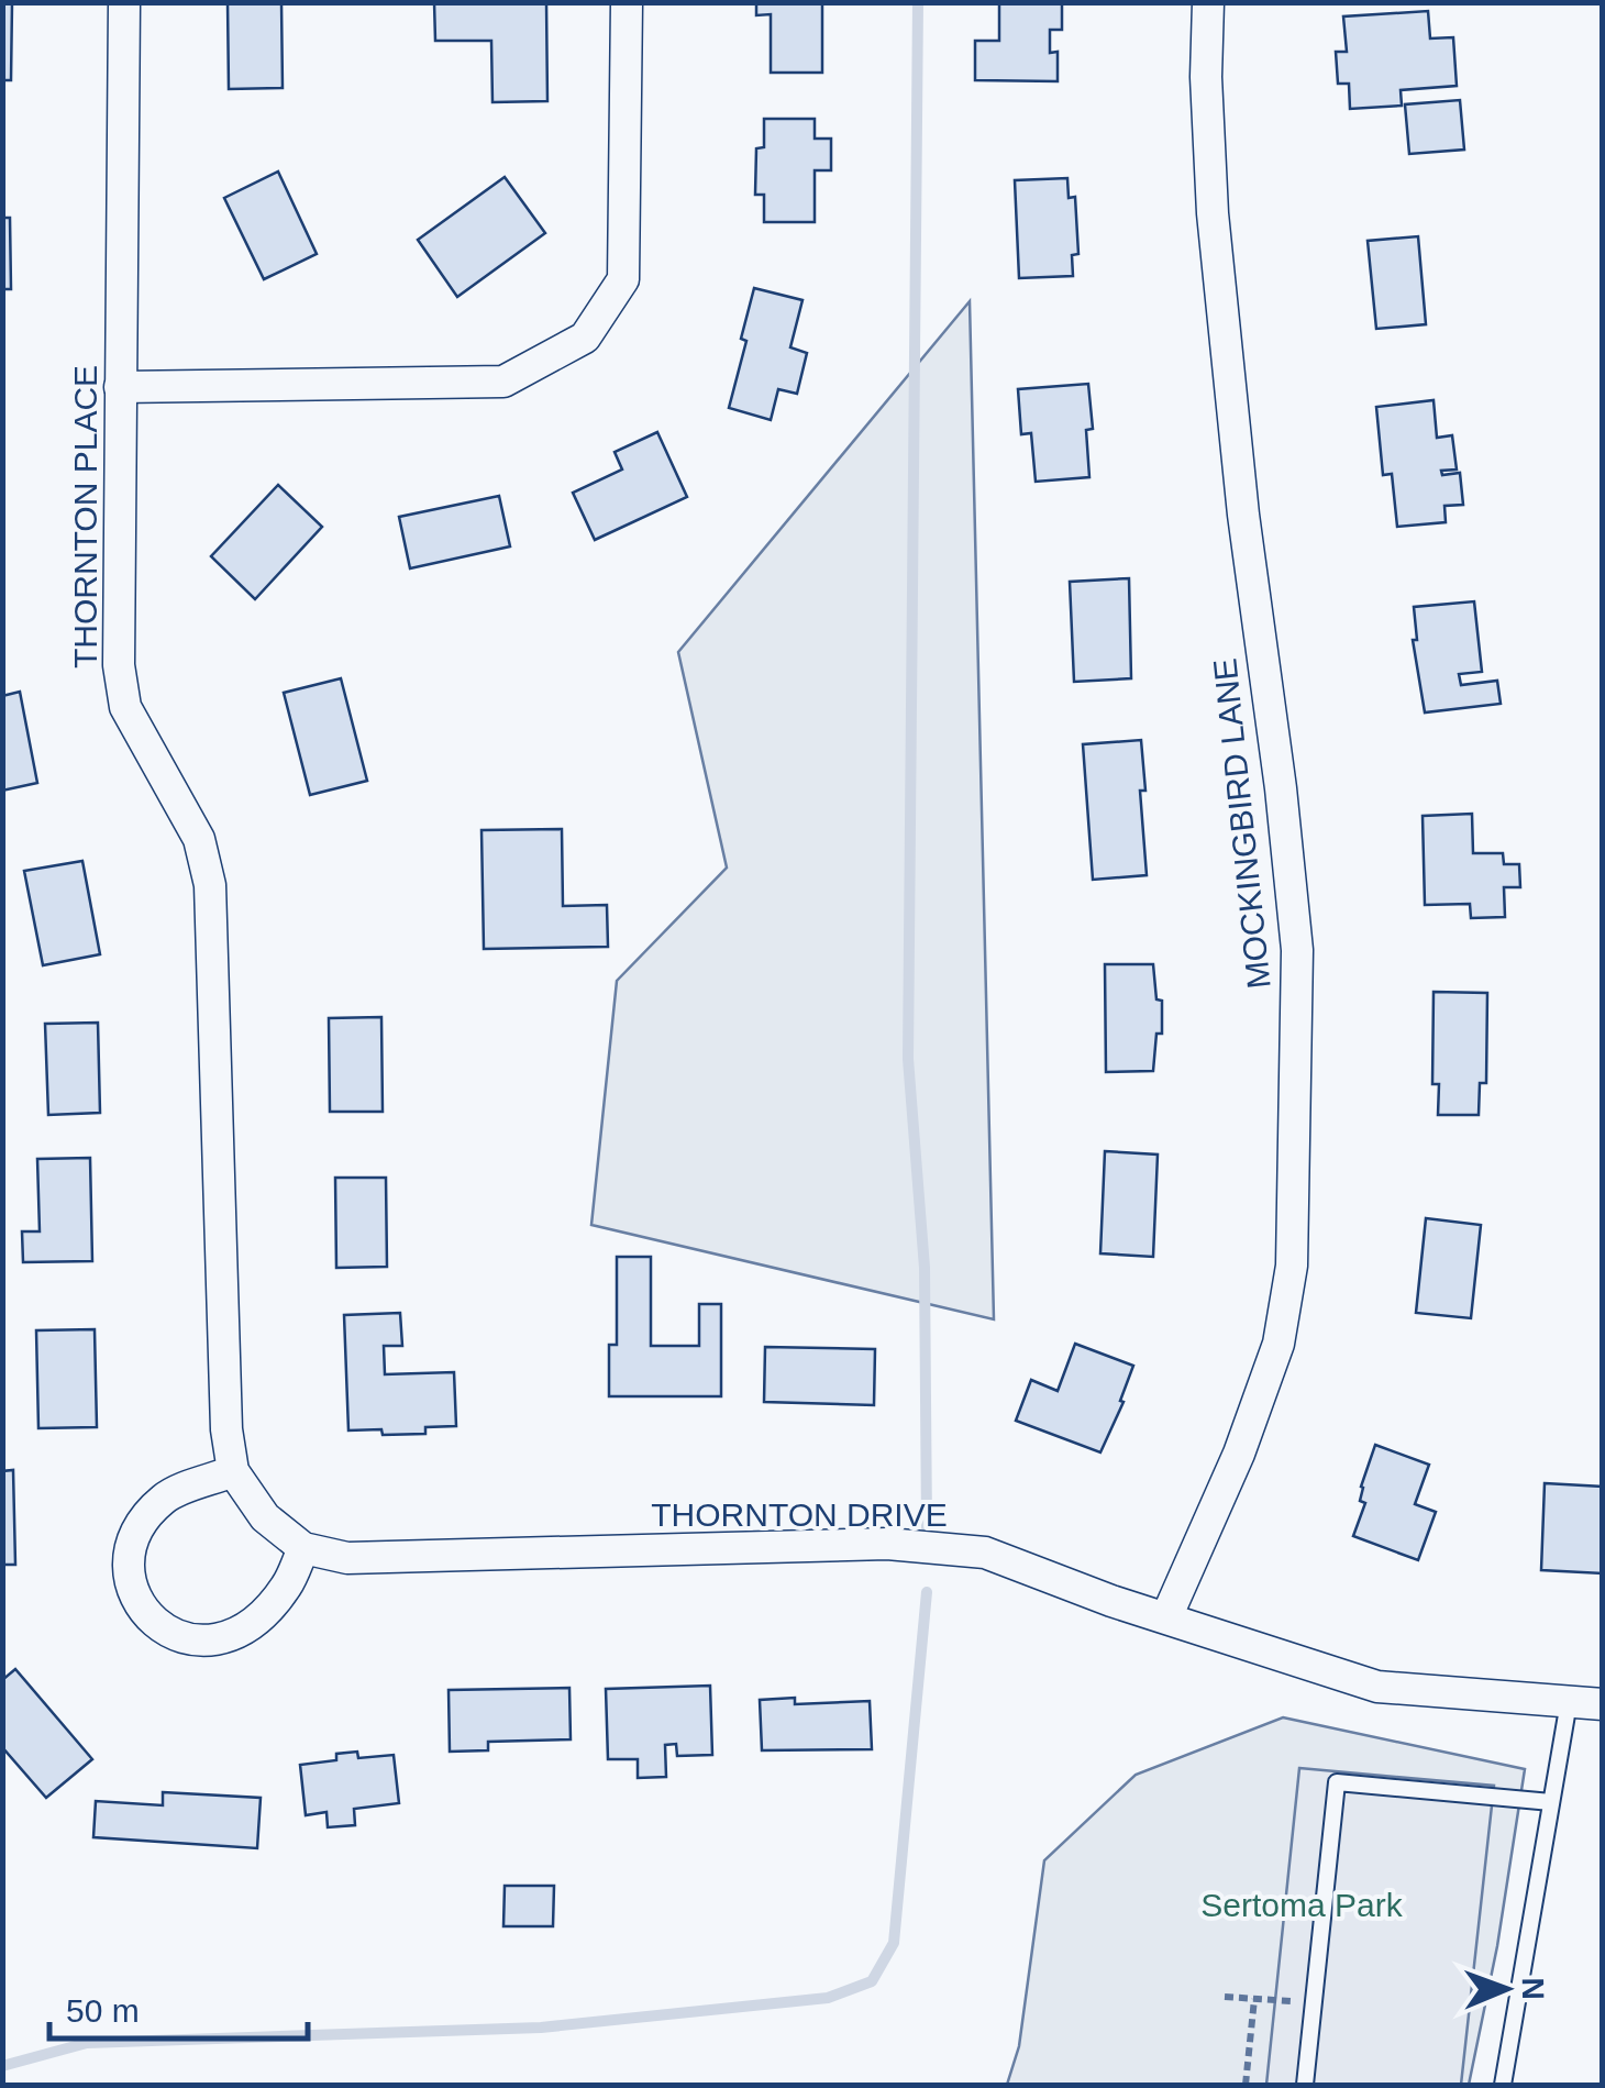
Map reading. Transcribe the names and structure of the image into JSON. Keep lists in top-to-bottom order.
{
  "streets": {
    "street": ["THORNTON PLACE", "MOCKINGBIRD LANE", "THORNTON DRIVE"]
  },
  "crossings": [
    ["THORNTON PLACE", "THORNTON DRIVE"],
    ["MOCKINGBIRD LANE", "THORNTON DRIVE"]
  ],
  "parks": ["Sertoma Park"],
  "scale_bar": "50 m",
  "north": "right"
}
